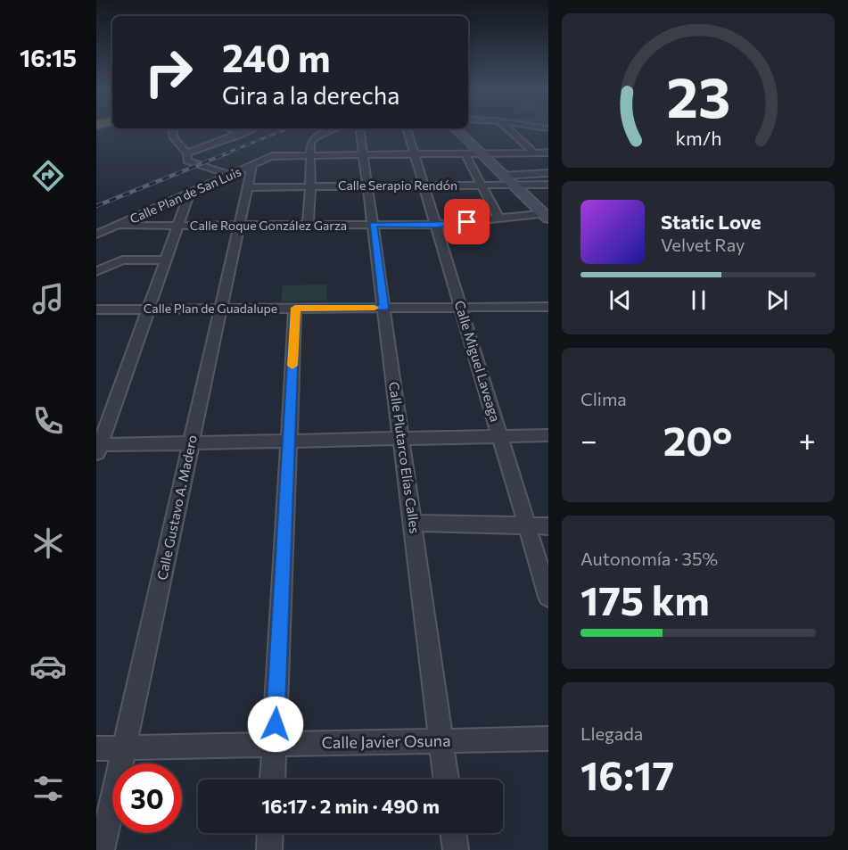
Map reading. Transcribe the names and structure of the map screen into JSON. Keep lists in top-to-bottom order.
{
  "streets": {
    "street": [
      "Calle Serapio Rendón",
      "Calle Plan de San Luis",
      "Calle Roque González Garza",
      "Calle Plan de Guadalupe",
      "Calle Miguel Laveaga",
      "Calle Plutarco Elías Calles",
      "Calle Gustavo A. Madero",
      "Calle Javier Osuna"
    ]
  },
  "crossings": [
    ["Calle Serapio Rendón", "Calle Miguel Laveaga"],
    ["Calle Serapio Rendón", "Calle Plutarco Elías Calles"],
    ["Calle Serapio Rendón", "Calle Gustavo A. Madero"],
    ["Calle Plan de San Luis", "Calle Roque González Garza"],
    ["Calle Plan de San Luis", "Calle Gustavo A. Madero"],
    ["Calle Roque González Garza", "Calle Miguel Laveaga"],
    ["Calle Roque González Garza", "Calle Plutarco Elías Calles"],
    ["Calle Roque González Garza", "Calle Gustavo A. Madero"],
    ["Calle Plan de Guadalupe", "Calle Miguel Laveaga"],
    ["Calle Plan de Guadalupe", "Calle Plutarco Elías Calles"],
    ["Calle Plan de Guadalupe", "Calle Gustavo A. Madero"],
    ["Calle Plutarco Elías Calles", "Calle Javier Osuna"],
    ["Calle Gustavo A. Madero", "Calle Javier Osuna"]
  ],
  "page": {
    "tabs": "16:15",
    "turn": ["240 m", "Gira a la derecha"],
    "song": ["Static Love", "Velvet Ray"],
    "tile": [
      "Clima",
      ["Autonomía · 35%", "175 km"],
      ["Llegada", "16:17"]
    ],
    "heat": ["−", "20°", "+"],
    "limit": "30",
    "trip": "16:17 · 2 min · 490 m",
    "gauge": ["23", "km/h"]
  }
}
